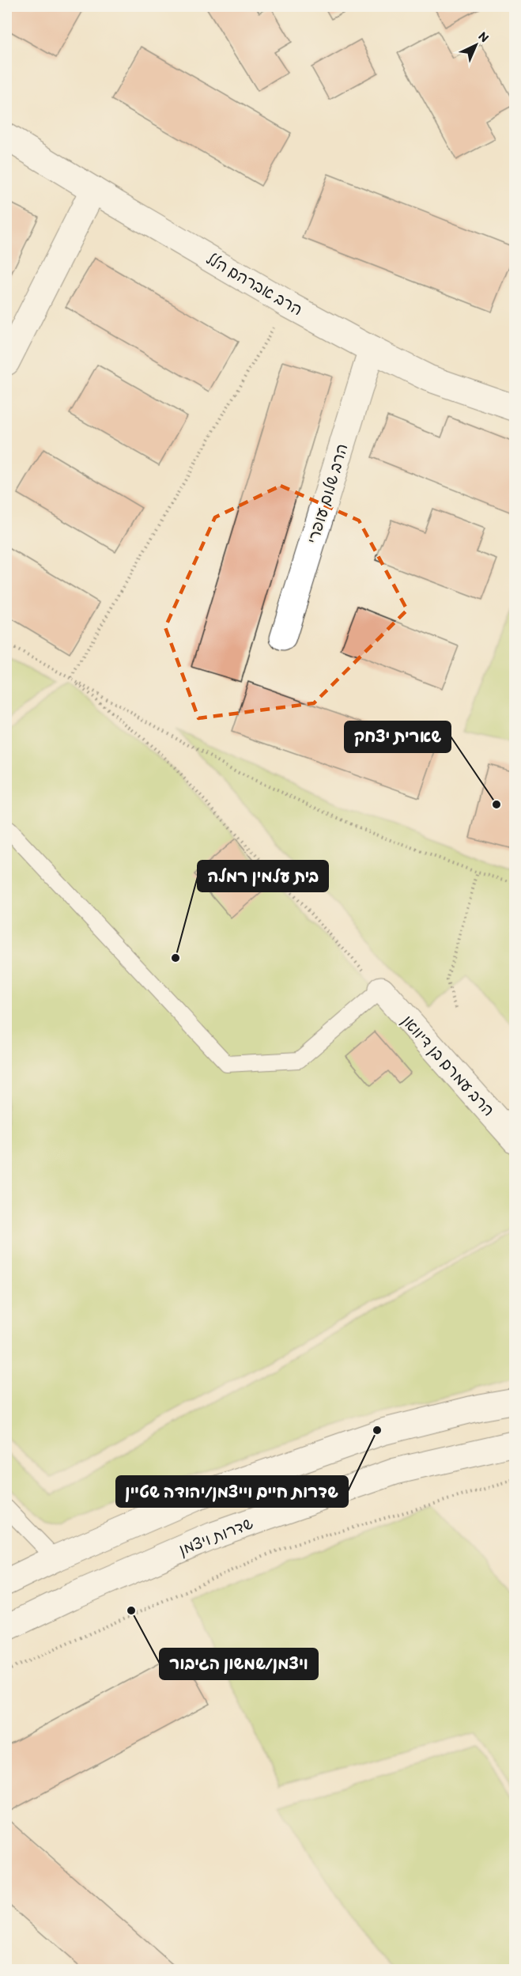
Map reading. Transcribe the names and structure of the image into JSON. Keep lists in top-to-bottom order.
{
  "streets": {
    "street": [
      "הרב אברהם הלל",
      "הרב שלום עופרי",
      "הרב עמרם בן דיוואן",
      "שדרות ויצמן"
    ]
  },
  "crossings": [
    ["הרב אברהם הלל", "הרב שלום עופרי"]
  ],
  "places": [
    "שארית יצחק",
    "בית עלמין רמלה",
    "שדרות חיים וייצמן/יהודה שטיין",
    "ויצמן/שמשון הגיבור"
  ],
  "north": "top right"
}
